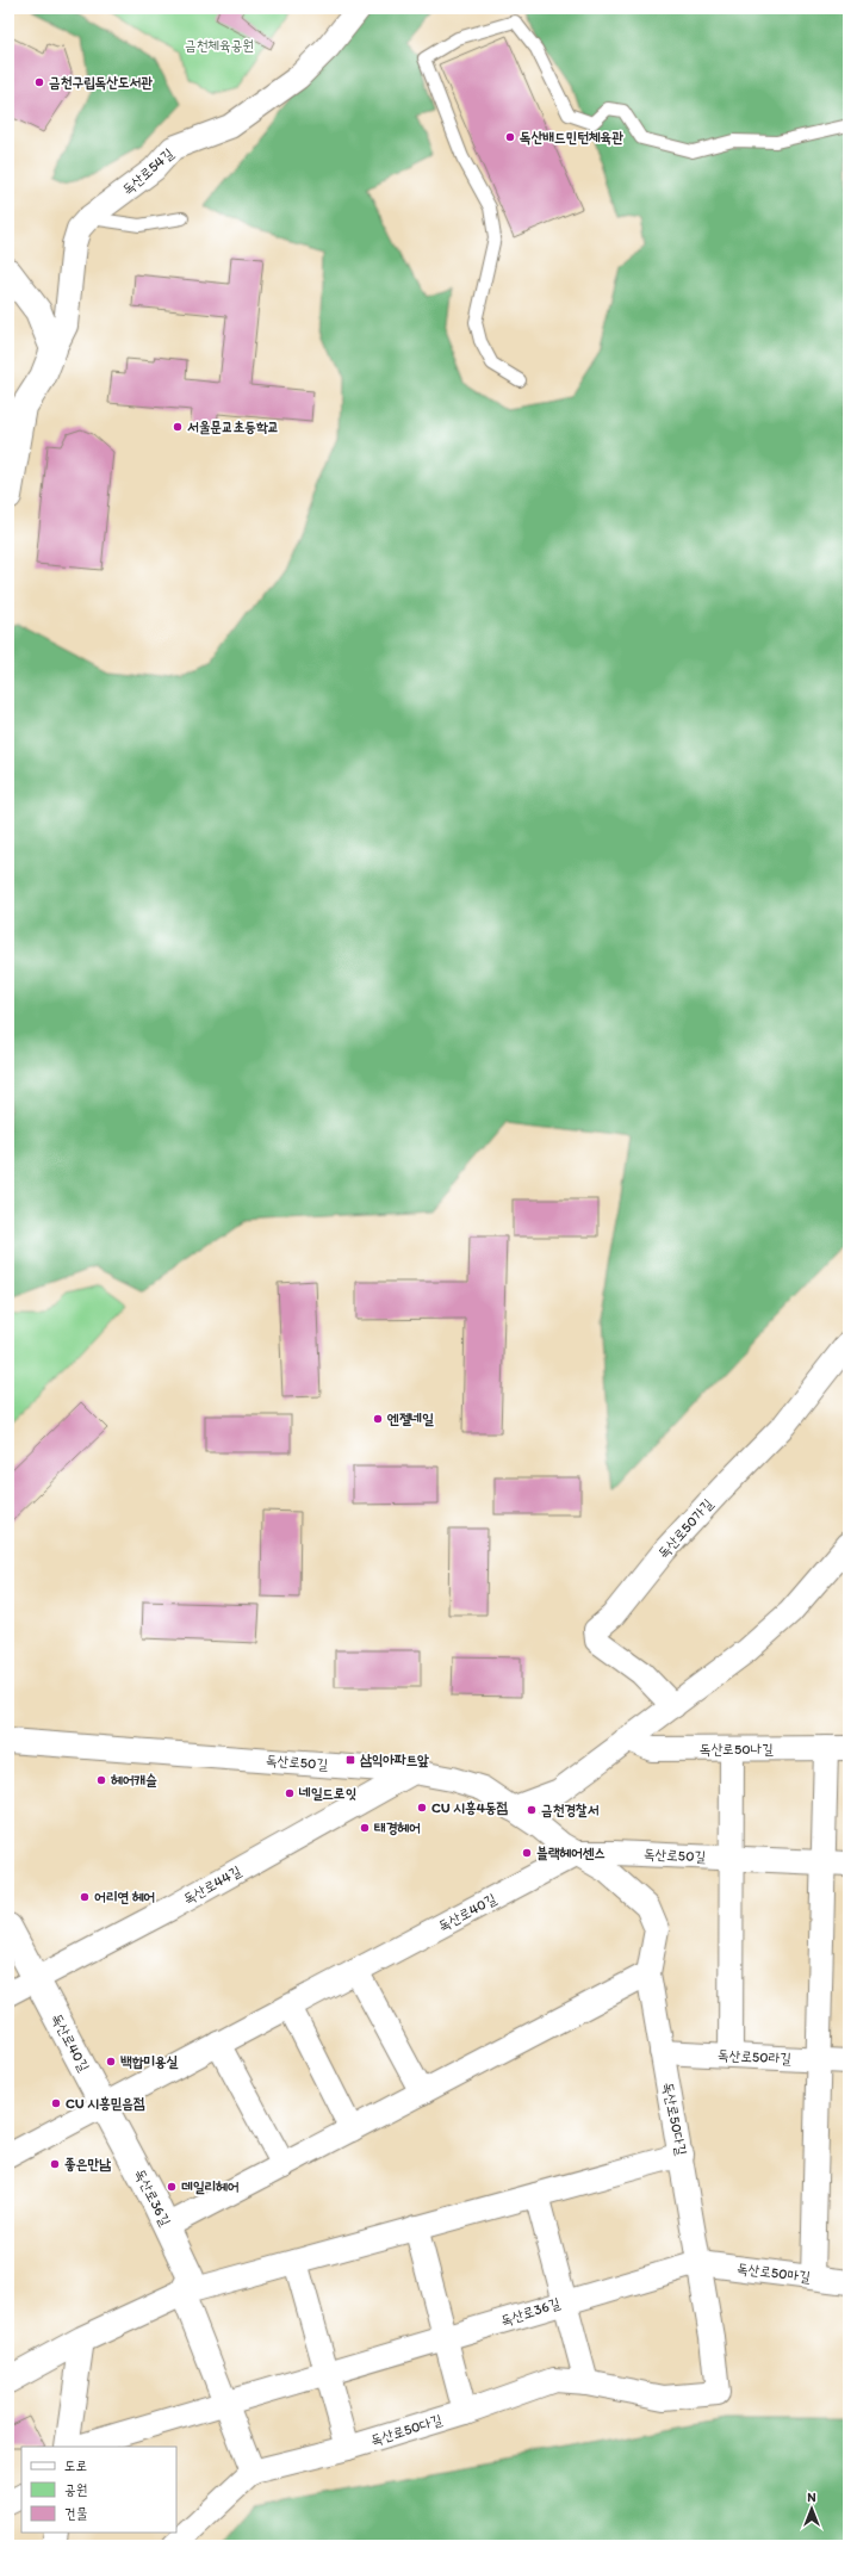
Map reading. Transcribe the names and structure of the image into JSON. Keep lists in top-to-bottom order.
{
  "streets": {
    "street": [
      "독산로54길",
      "독산로50가길",
      "독산로50나길",
      "독산로50길",
      "독산로44길",
      "독산로40길",
      "독산로50라길",
      "독산로50다길",
      "독산로36길",
      "독산로50마길"
    ]
  },
  "crossings": [
    ["독산로50길", "독산로44길"],
    ["독산로50길", "독산로40길"],
    ["독산로50길", "독산로50다길"],
    ["독산로44길", "독산로40길"],
    ["독산로40길", "독산로50다길"],
    ["독산로40길", "독산로36길"],
    ["독산로50라길", "독산로50다길"],
    ["독산로50다길", "독산로50마길"]
  ],
  "parks": ["금천체육공원"],
  "places": {
    "other": [
      "금천구립독산도서관",
      "독산배드민턴체육관",
      "서울문교초등학교",
      "엔젤네일",
      "헤어캐슬",
      "네일드로잇",
      "CU 시흥4동점",
      "금천경찰서",
      "태경헤어",
      "블랙헤어센스",
      "어리연 헤어",
      "백합미용실",
      "CU 시흥믿음점",
      "좋은만남",
      "데일리헤어"
    ],
    "transit": ["삼익아파트앞"]
  },
  "legend": ["도로", "공원", "건물"],
  "north": "top"
}
